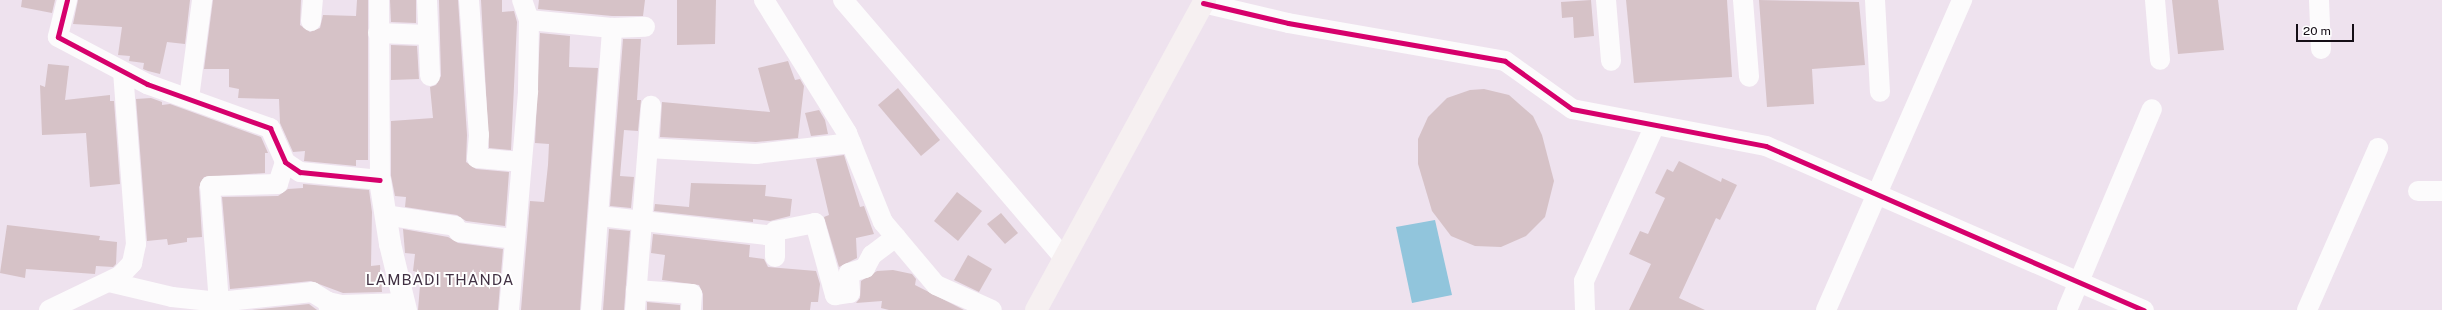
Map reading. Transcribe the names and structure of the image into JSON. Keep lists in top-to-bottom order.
{
  "districts": ["LAMBADI THANDA"],
  "scale_bar": "20 m"
}
